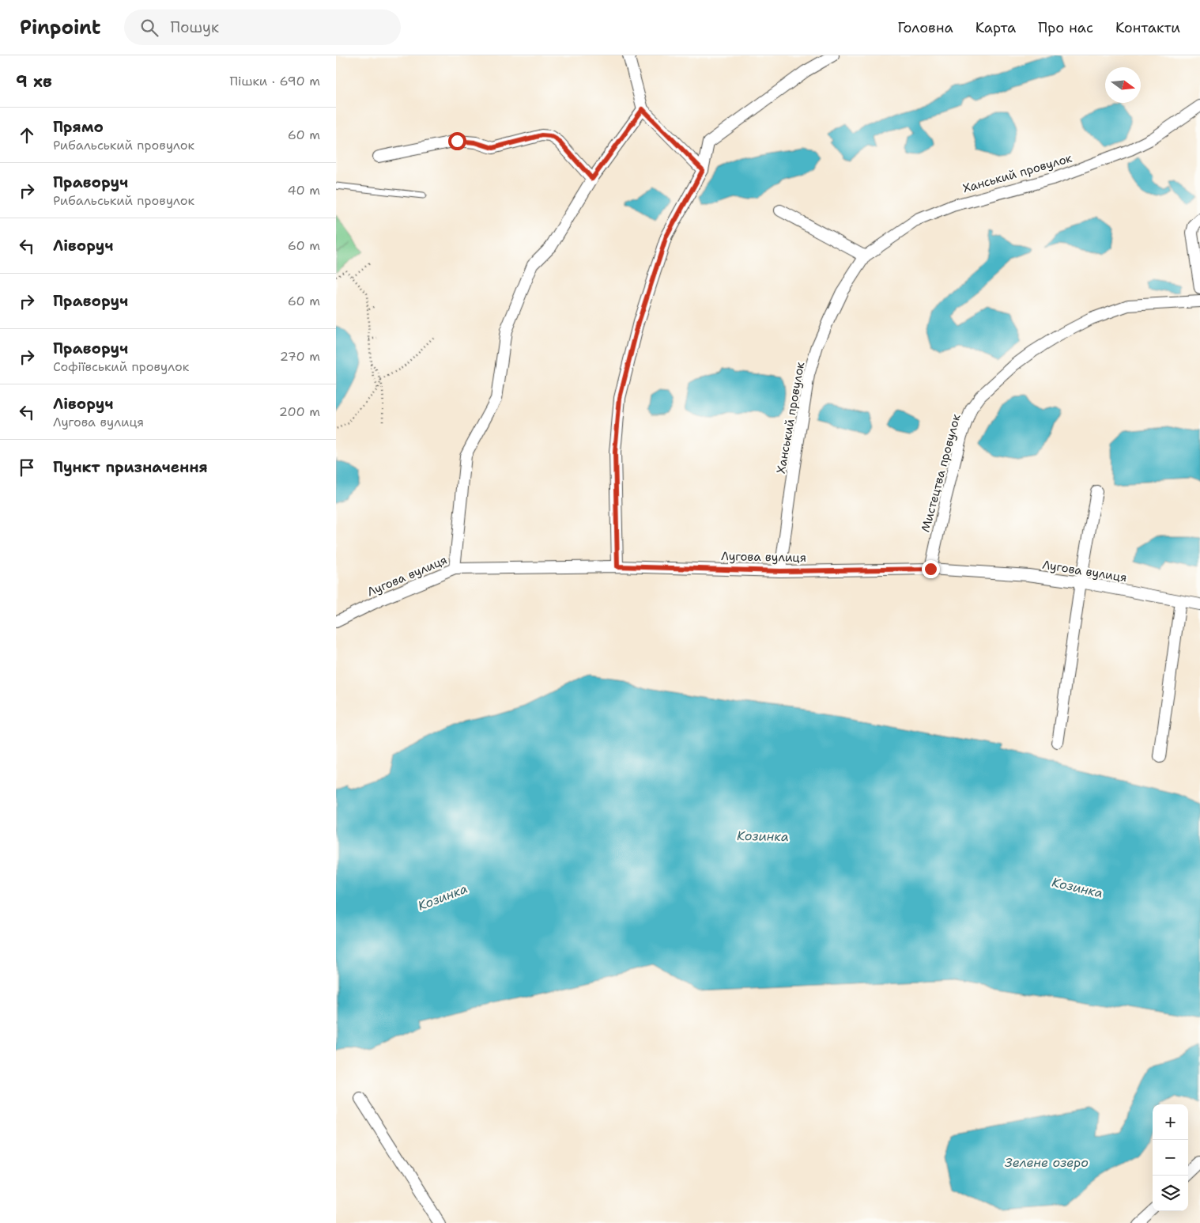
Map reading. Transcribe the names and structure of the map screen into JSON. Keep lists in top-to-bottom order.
{
  "streets": {
    "street": ["Ханський провулок", "Мистецтва провулок", "Лугова вулиця"]
  },
  "crossings": [
    ["Ханський провулок", "Лугова вулиця"],
    ["Мистецтва провулок", "Лугова вулиця"]
  ],
  "water": ["Козинка", "Зелене озеро"],
  "north": "right",
  "page": {
    "header": "Pinpoint",
    "search": "Пошук",
    "nav": [
      "Головна",
      "Карта",
      "Про нас",
      "Контакти"
    ],
    "heading": ["9 хв", "Пішки · 690 m"],
    "list": [
      ["Прямо", "Рибальський провулок", "60 m"],
      ["Праворуч", "Рибальський провулок", "40 m"],
      ["Ліворуч", "60 m"],
      ["Праворуч", "60 m"],
      ["Праворуч", "Софіївський провулок", "270 m"],
      ["Ліворуч", "Лугова вулиця", "200 m"],
      "Пункт призначення"
    ],
    "map_buttons": ["+", "−"]
  }
}
